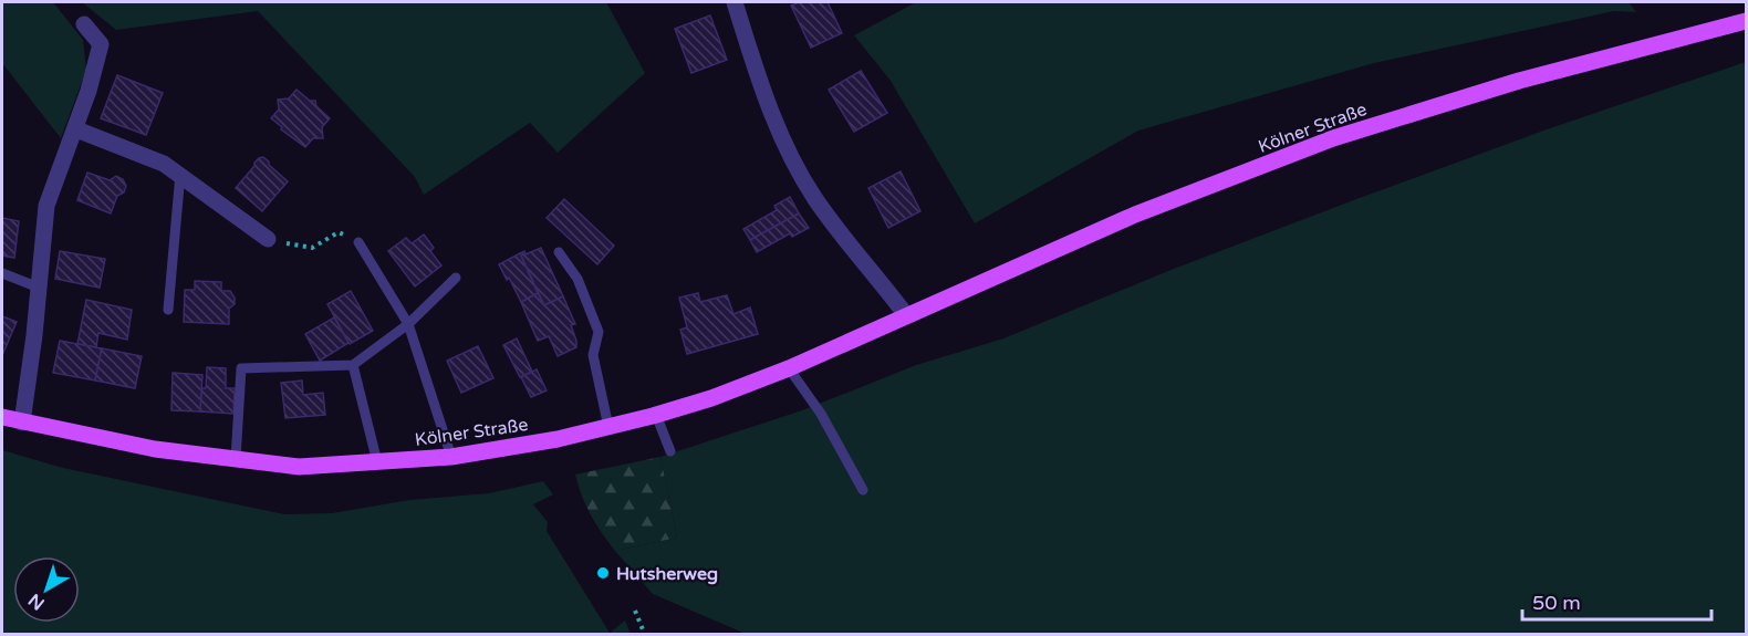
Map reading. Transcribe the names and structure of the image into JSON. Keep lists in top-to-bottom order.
{
  "streets": {
    "main road": ["Kölner Straße"]
  },
  "places": ["Hutsherweg"],
  "scale_bar": "50 m",
  "north": "bottom left"
}
